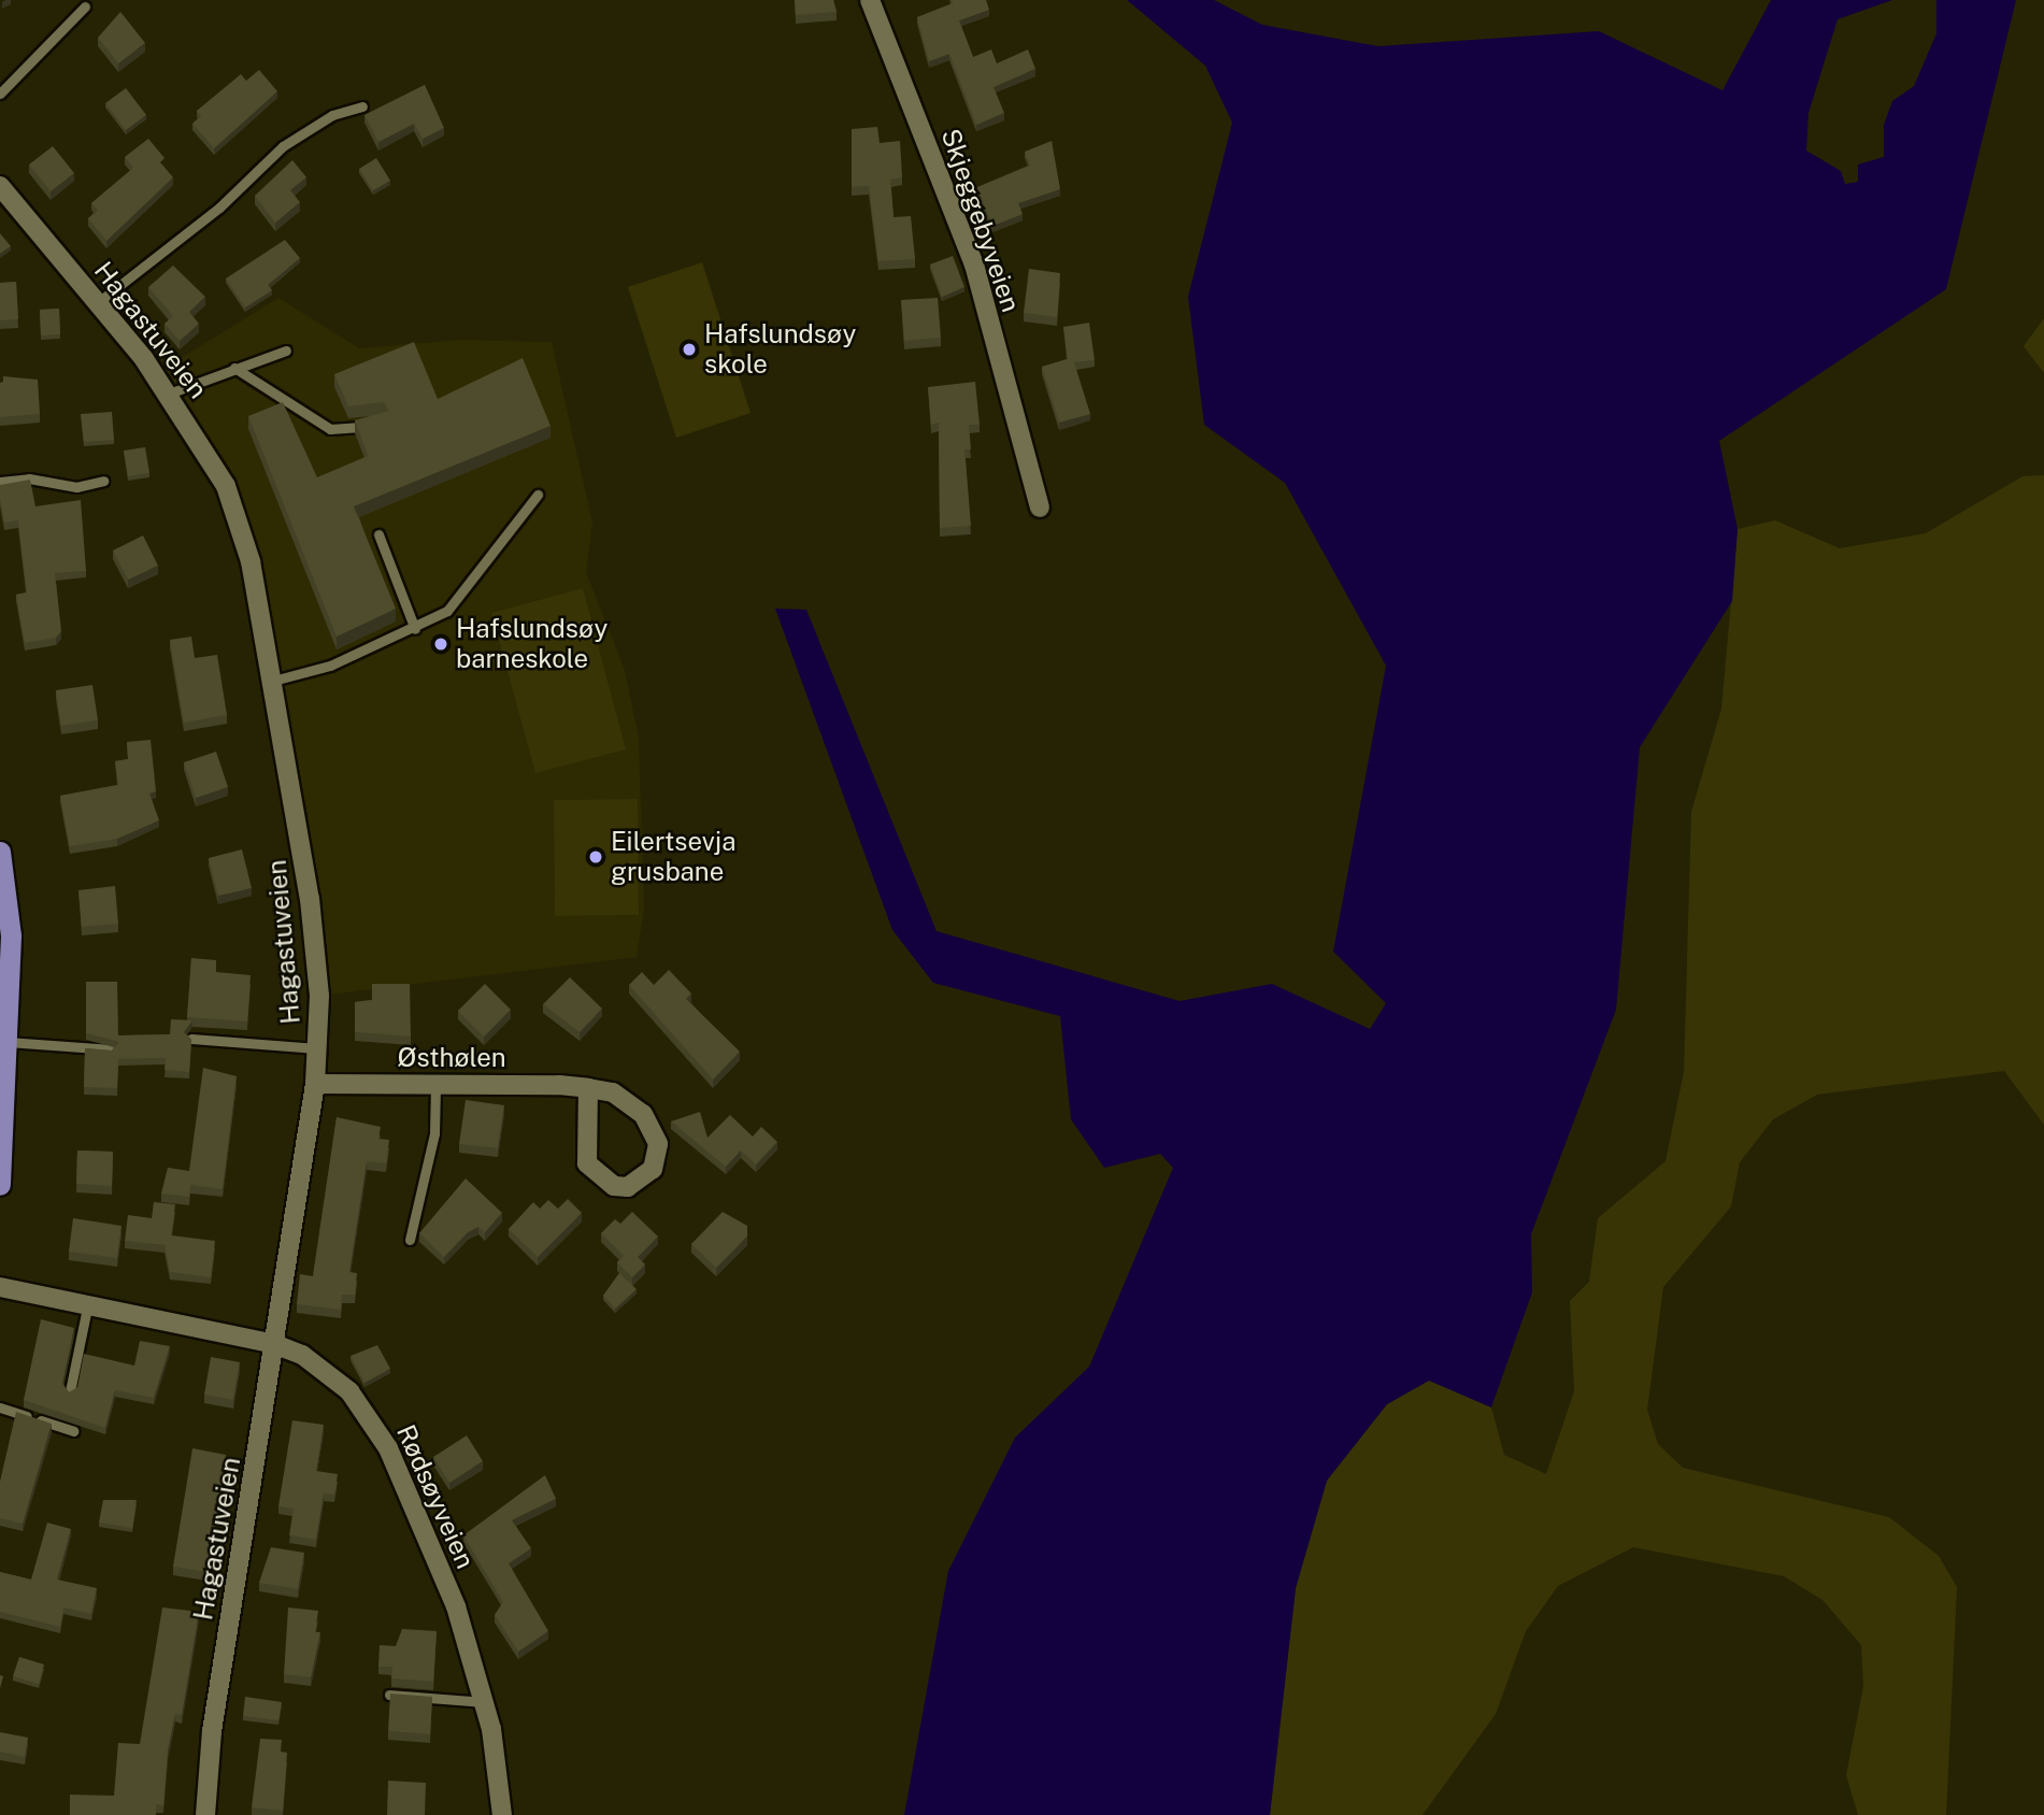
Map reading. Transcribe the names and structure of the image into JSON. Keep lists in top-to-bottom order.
{
  "streets": {
    "street": [
      "Skjeggebyveien",
      "Hagastuveien",
      "Østhølen",
      "Rødsøyveien"
    ]
  },
  "crossings": [
    ["Hagastuveien", "Østhølen"],
    ["Hagastuveien", "Rødsøyveien"]
  ],
  "places": ["Hafslundsøy skole", "Hafslundsøy barneskole", "Eilertsevja grusbane"]
}
